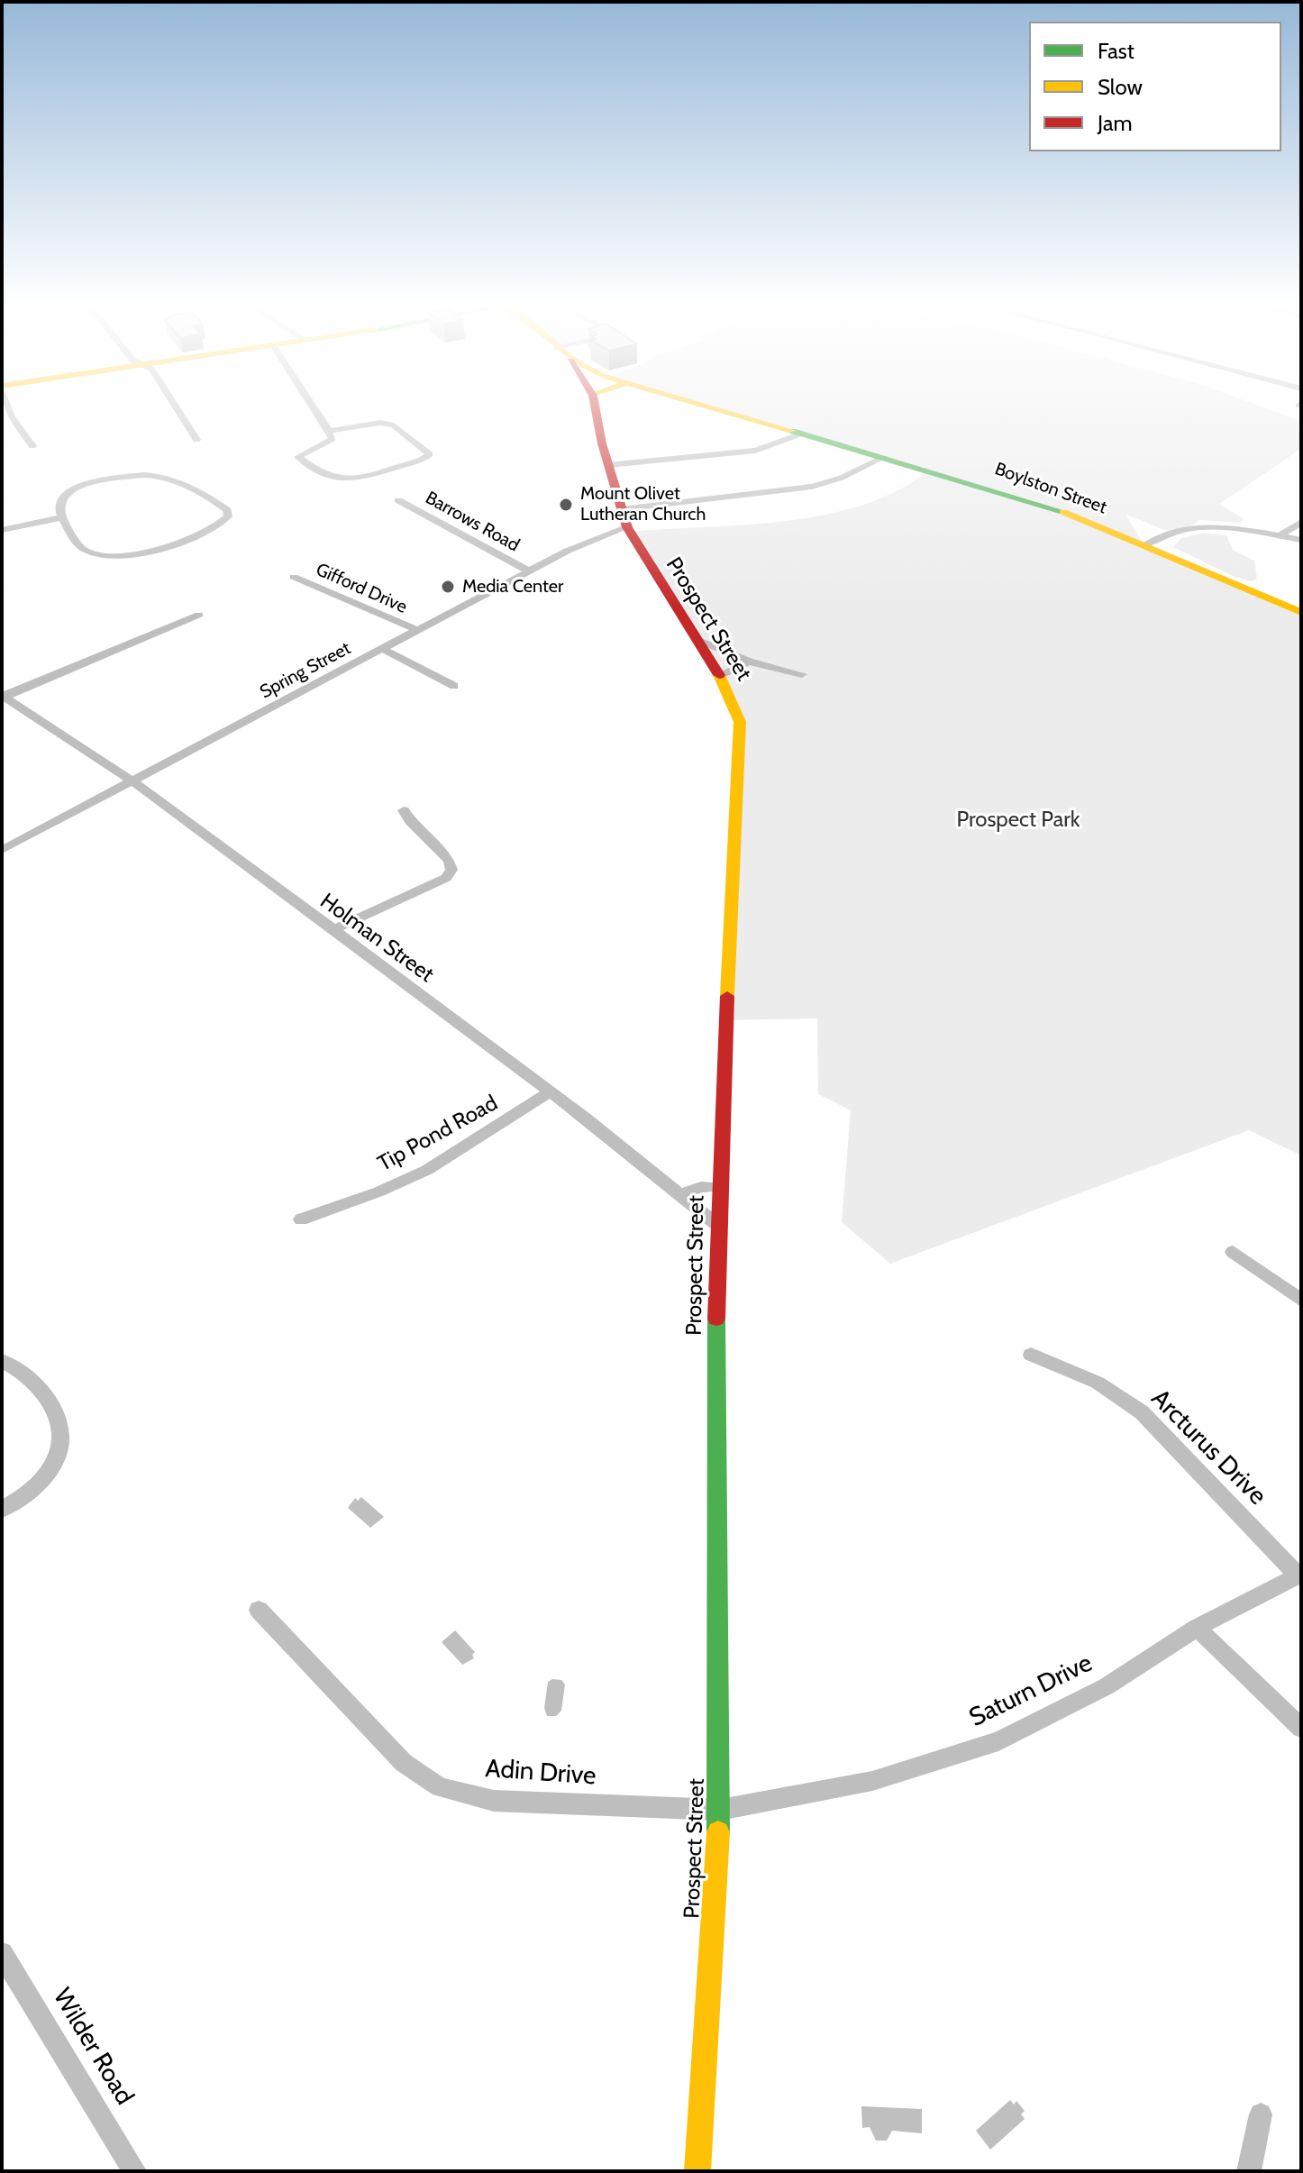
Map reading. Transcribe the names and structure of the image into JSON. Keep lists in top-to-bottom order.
{
  "streets": {
    "street": [
      "Boylston Street",
      "Barrows Road",
      "Gifford Drive",
      "Prospect Street",
      "Spring Street",
      "Holman Street",
      "Tip Pond Road",
      "Arcturus Drive",
      "Saturn Drive",
      "Adin Drive",
      "Wilder Road"
    ]
  },
  "crossings": [
    ["Barrows Road", "Spring Street"],
    ["Gifford Drive", "Spring Street"],
    ["Prospect Street", "Spring Street"],
    ["Prospect Street", "Holman Street"],
    ["Prospect Street", "Saturn Drive"],
    ["Prospect Street", "Adin Drive"],
    ["Spring Street", "Holman Street"],
    ["Holman Street", "Tip Pond Road"],
    ["Arcturus Drive", "Saturn Drive"],
    ["Saturn Drive", "Adin Drive"]
  ],
  "parks": ["Prospect Park"],
  "places": ["Mount Olivet Lutheran Church", "Media Center"],
  "legend": ["Fast", "Slow", "Jam"]
}
